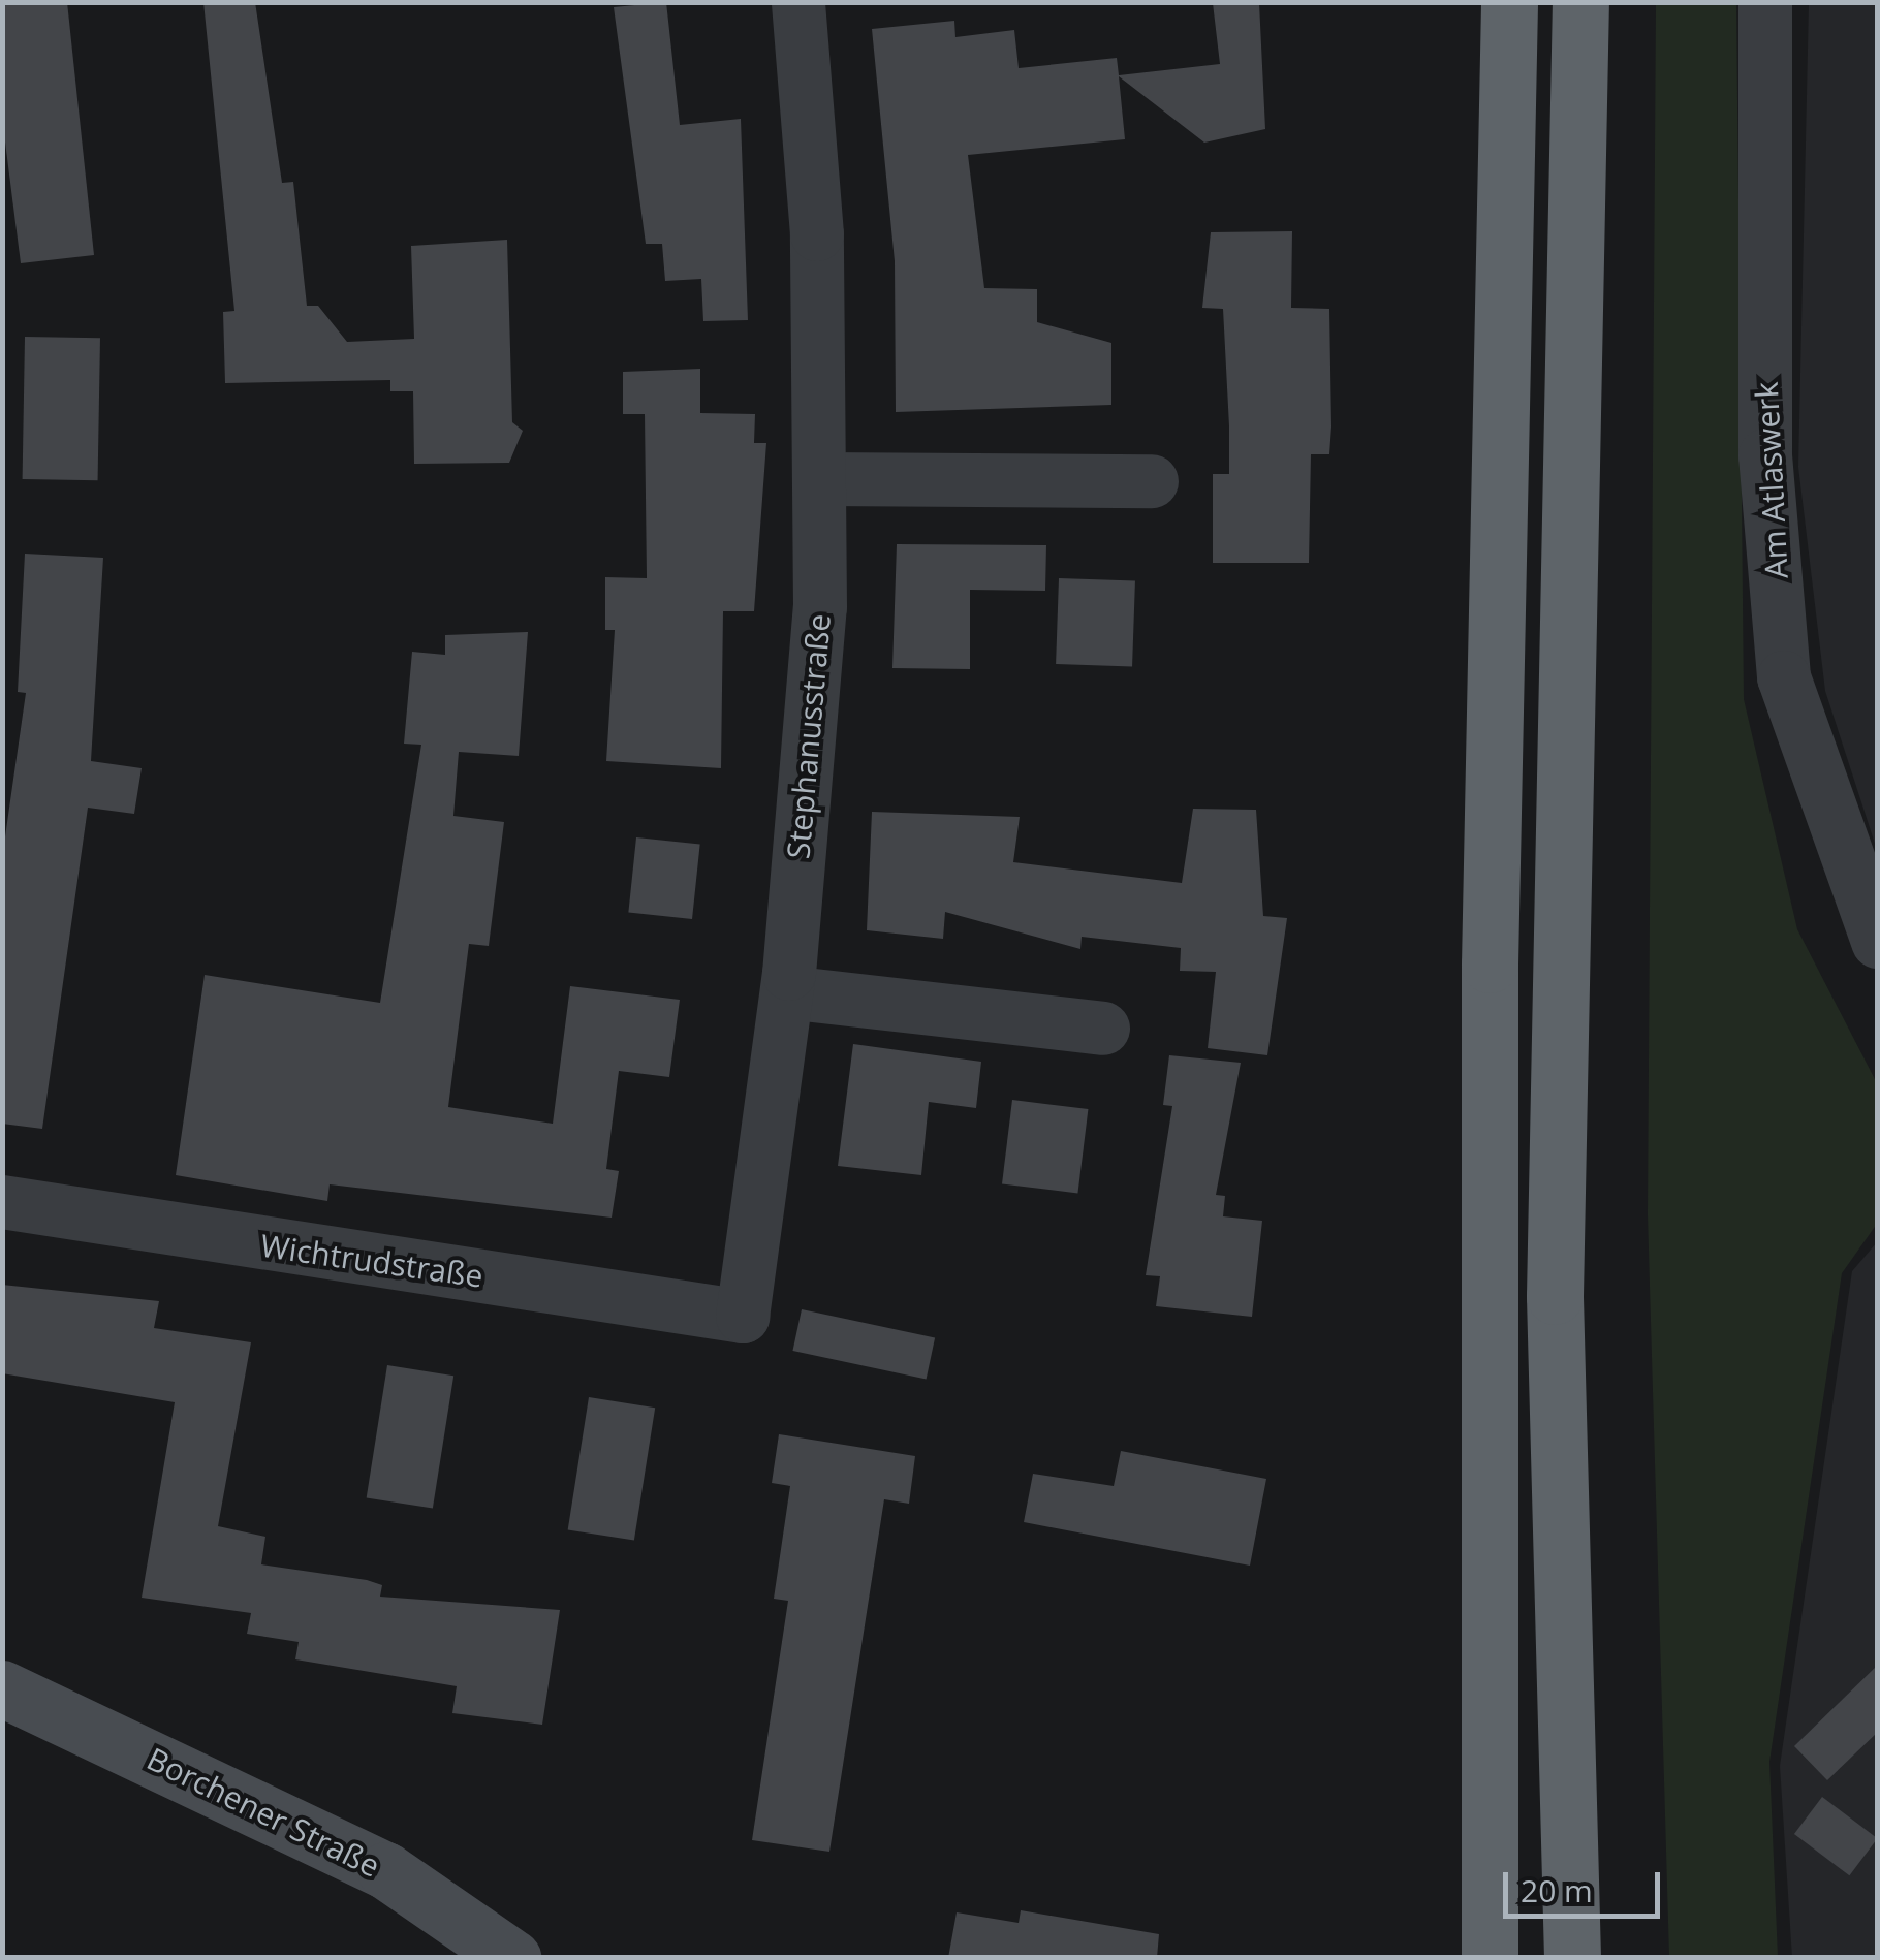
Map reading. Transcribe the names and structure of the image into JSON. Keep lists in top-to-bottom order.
{
  "streets": {
    "main road": ["Borchener Straße"],
    "street": ["Am Atlaswerk", "Stephanusstraße", "Wichtrudstraße"]
  },
  "crossings": [
    ["Stephanusstraße", "Wichtrudstraße"]
  ],
  "scale_bar": "20 m"
}
